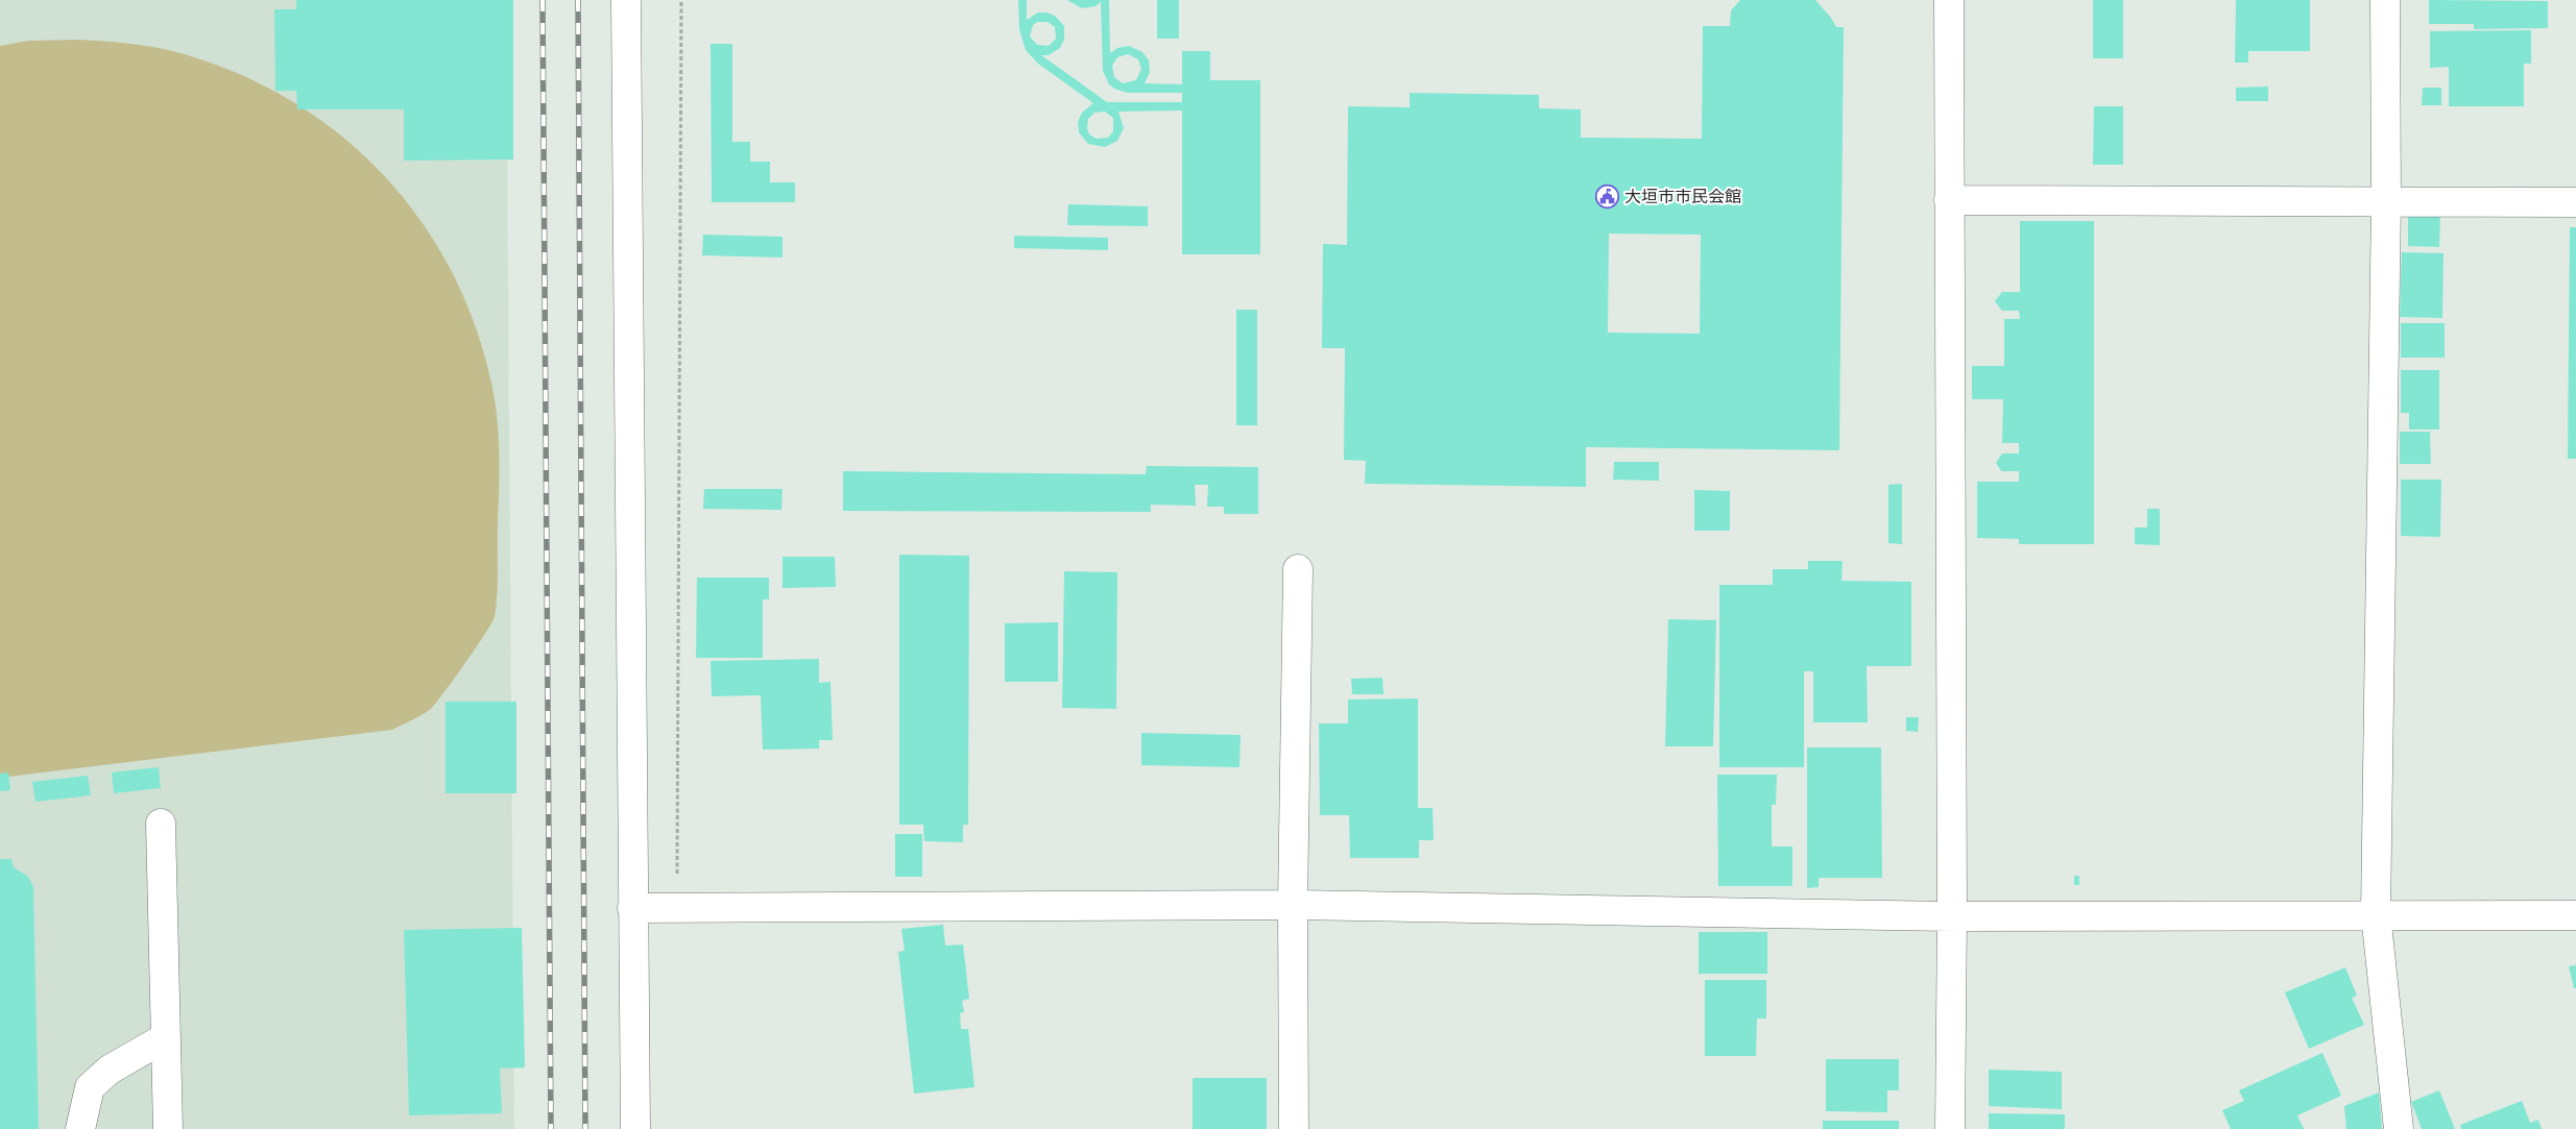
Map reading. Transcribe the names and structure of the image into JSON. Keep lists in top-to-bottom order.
{
  "places": {
    "public building": ["大垣市市民会館"]
  }
}
